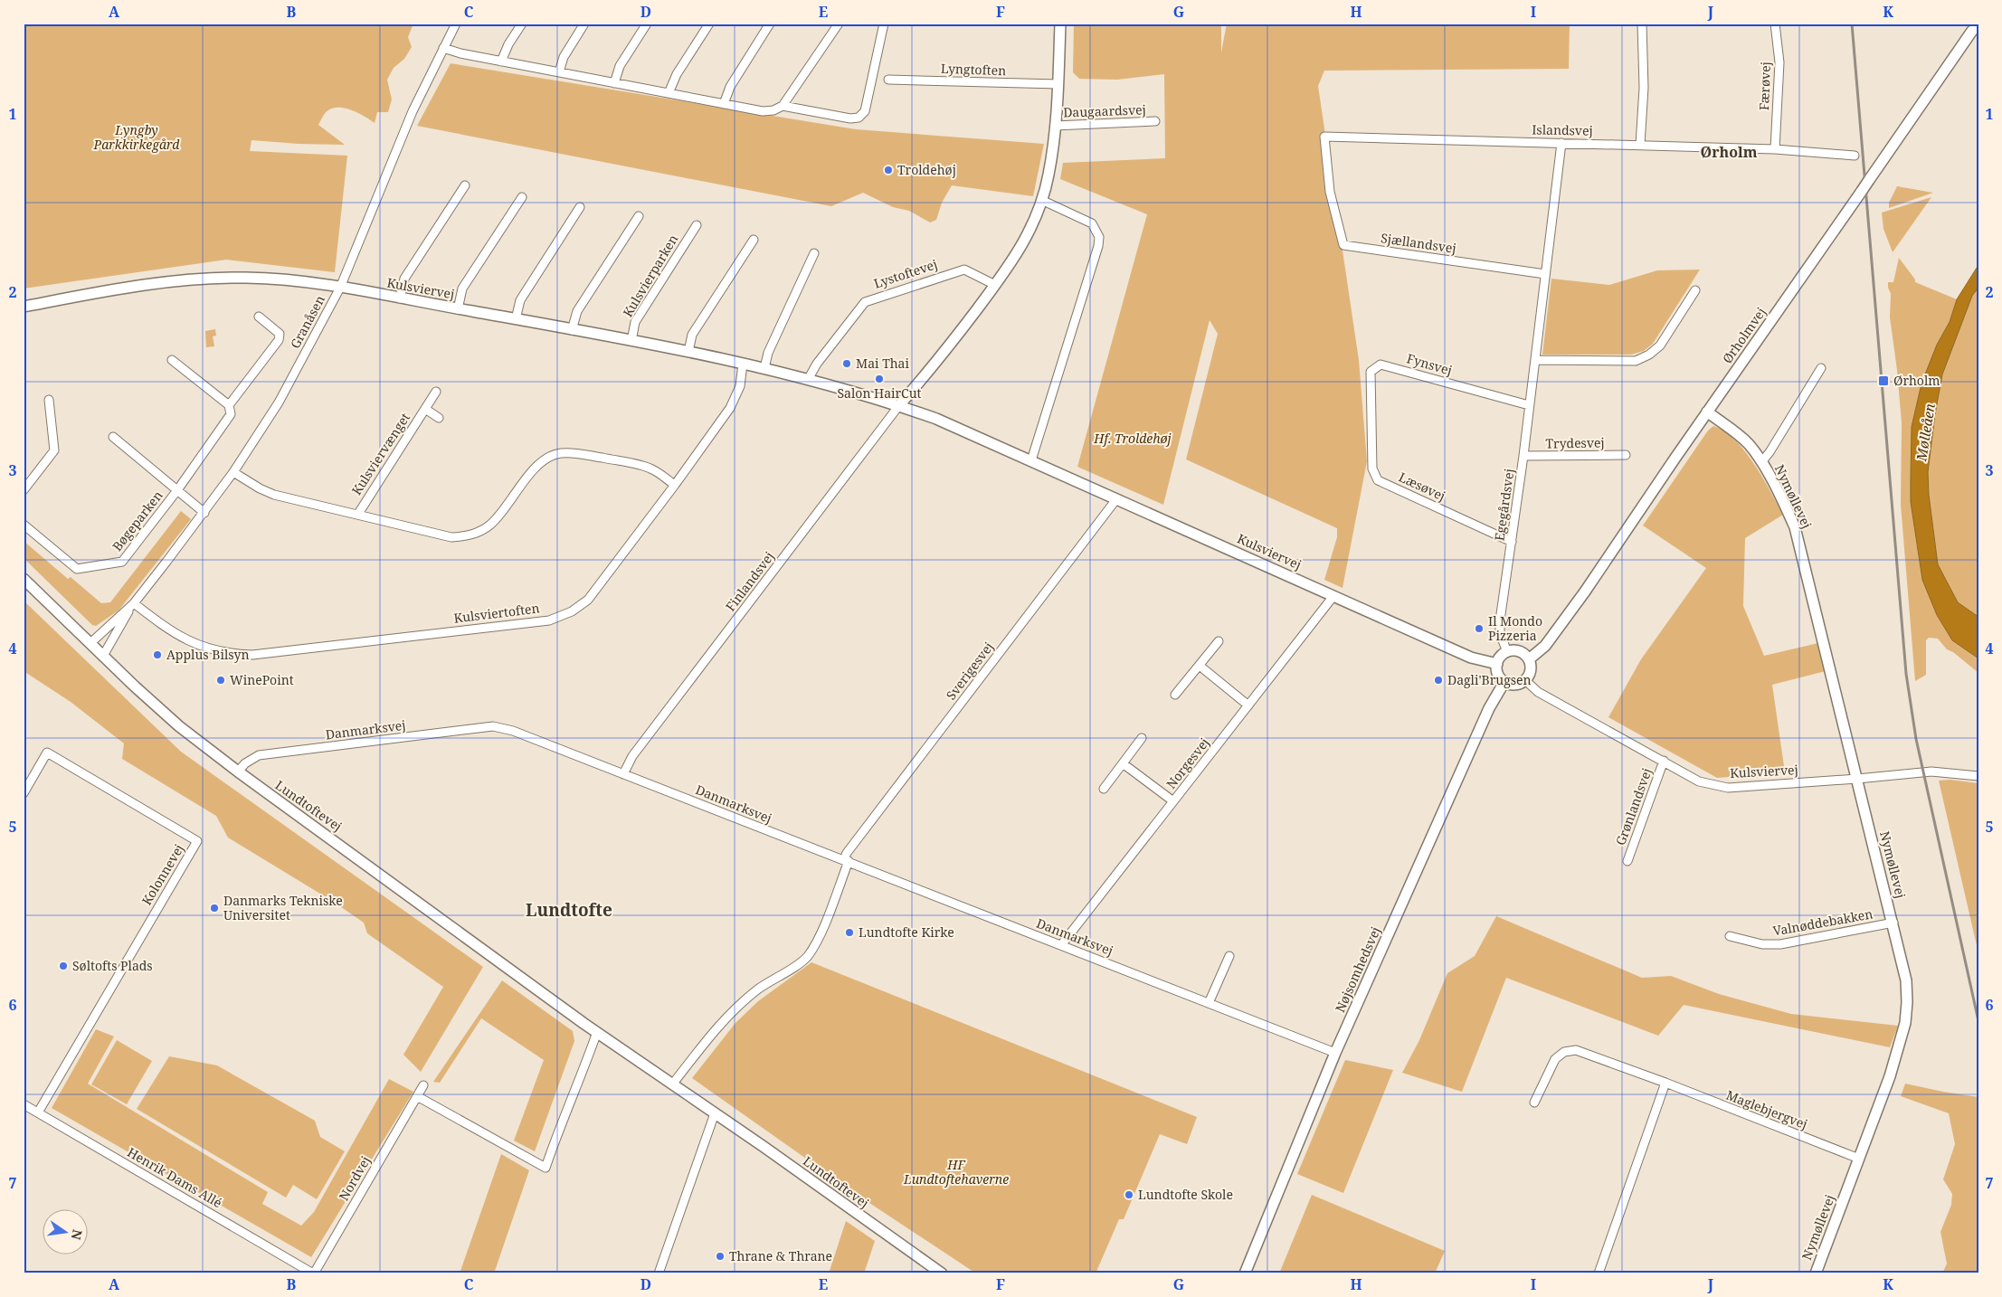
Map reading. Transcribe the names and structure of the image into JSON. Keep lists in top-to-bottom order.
{
  "streets": {
    "street": [
      "Lyngtoften",
      "Færøvej",
      "Daugaardsvej",
      "Islandsvej",
      "Sjællandsvej",
      "Lystoftevej",
      "Kulsvierparken",
      "Kulsviervej",
      "Granåsen",
      "Ørholmvej",
      "Fynsvej",
      "Trydesvej",
      "Kulsviervænget",
      "Læsøvej",
      "Nymøllevej",
      "Egegårdsvej",
      "Bøgeparken",
      "Finlandsvej",
      "Kulsviertoften",
      "Sverigesvej",
      "Danmarksvej",
      "Norgesvej",
      "Lundtoftevej",
      "Grønlandsvej",
      "Kolonnevej",
      "Valnøddebakken",
      "Nøjsomhedsvej",
      "Maglebjergvej",
      "Henrik Dams Allé",
      "Nordvej"
    ]
  },
  "crossings": [
    ["Færøvej", "Islandsvej"],
    ["Islandsvej", "Sjællandsvej"],
    ["Islandsvej", "Egegårdsvej"],
    ["Sjællandsvej", "Egegårdsvej"],
    ["Lystoftevej", "Kulsviervej"],
    ["Kulsvierparken", "Kulsviervej"],
    ["Kulsviervej", "Granåsen"],
    ["Kulsviervej", "Ørholmvej"],
    ["Kulsviervej", "Nymøllevej"],
    ["Kulsviervej", "Egegårdsvej"],
    ["Kulsviervej", "Finlandsvej"],
    ["Kulsviervej", "Kulsviertoften"],
    ["Kulsviervej", "Sverigesvej"],
    ["Kulsviervej", "Norgesvej"],
    ["Kulsviervej", "Grønlandsvej"],
    ["Kulsviervej", "Nøjsomhedsvej"],
    ["Granåsen", "Kulsviervænget"],
    ["Granåsen", "Bøgeparken"],
    ["Granåsen", "Kulsviertoften"],
    ["Granåsen", "Lundtoftevej"],
    ["Ørholmvej", "Nymøllevej"],
    ["Ørholmvej", "Egegårdsvej"],
    ["Ørholmvej", "Nøjsomhedsvej"],
    ["Fynsvej", "Læsøvej"],
    ["Fynsvej", "Egegårdsvej"],
    ["Trydesvej", "Egegårdsvej"],
    ["Kulsviervænget", "Kulsviertoften"],
    ["Læsøvej", "Egegårdsvej"],
    ["Nymøllevej", "Valnøddebakken"],
    ["Nymøllevej", "Maglebjergvej"],
    ["Egegårdsvej", "Nøjsomhedsvej"],
    ["Finlandsvej", "Danmarksvej"],
    ["Sverigesvej", "Danmarksvej"],
    ["Sverigesvej", "Lundtoftevej"],
    ["Danmarksvej", "Norgesvej"],
    ["Danmarksvej", "Lundtoftevej"],
    ["Danmarksvej", "Nøjsomhedsvej"],
    ["Kolonnevej", "Henrik Dams Allé"],
    ["Henrik Dams Allé", "Nordvej"]
  ],
  "districts": ["Ørholm", "Lundtofte"],
  "water": ["Mølleåen"],
  "parks": ["Lyngby Parkkirkegård", "Hf. Troldehøj", "HF Lundtoftehaverne"],
  "places": {
    "other": [
      "Troldehøj",
      "Mai Thai",
      "Salon HairCut",
      "Il Mondo Pizzeria",
      "Applus Bilsyn",
      "WinePoint",
      "Dagli'Brugsen",
      "Danmarks Tekniske Universitet",
      "Lundtofte Kirke",
      "Søltofts Plads",
      "Lundtofte Skole",
      "Thrane & Thrane"
    ],
    "transit": ["Ørholm"]
  },
  "north": "right",
  "grid": {
    "columns": [
      "A",
      "B",
      "C",
      "D",
      "E",
      "F",
      "G",
      "H",
      "I",
      "J",
      "K"
    ],
    "rows": [
      "1",
      "2",
      "3",
      "4",
      "5",
      "6",
      "7"
    ]
  }
}
